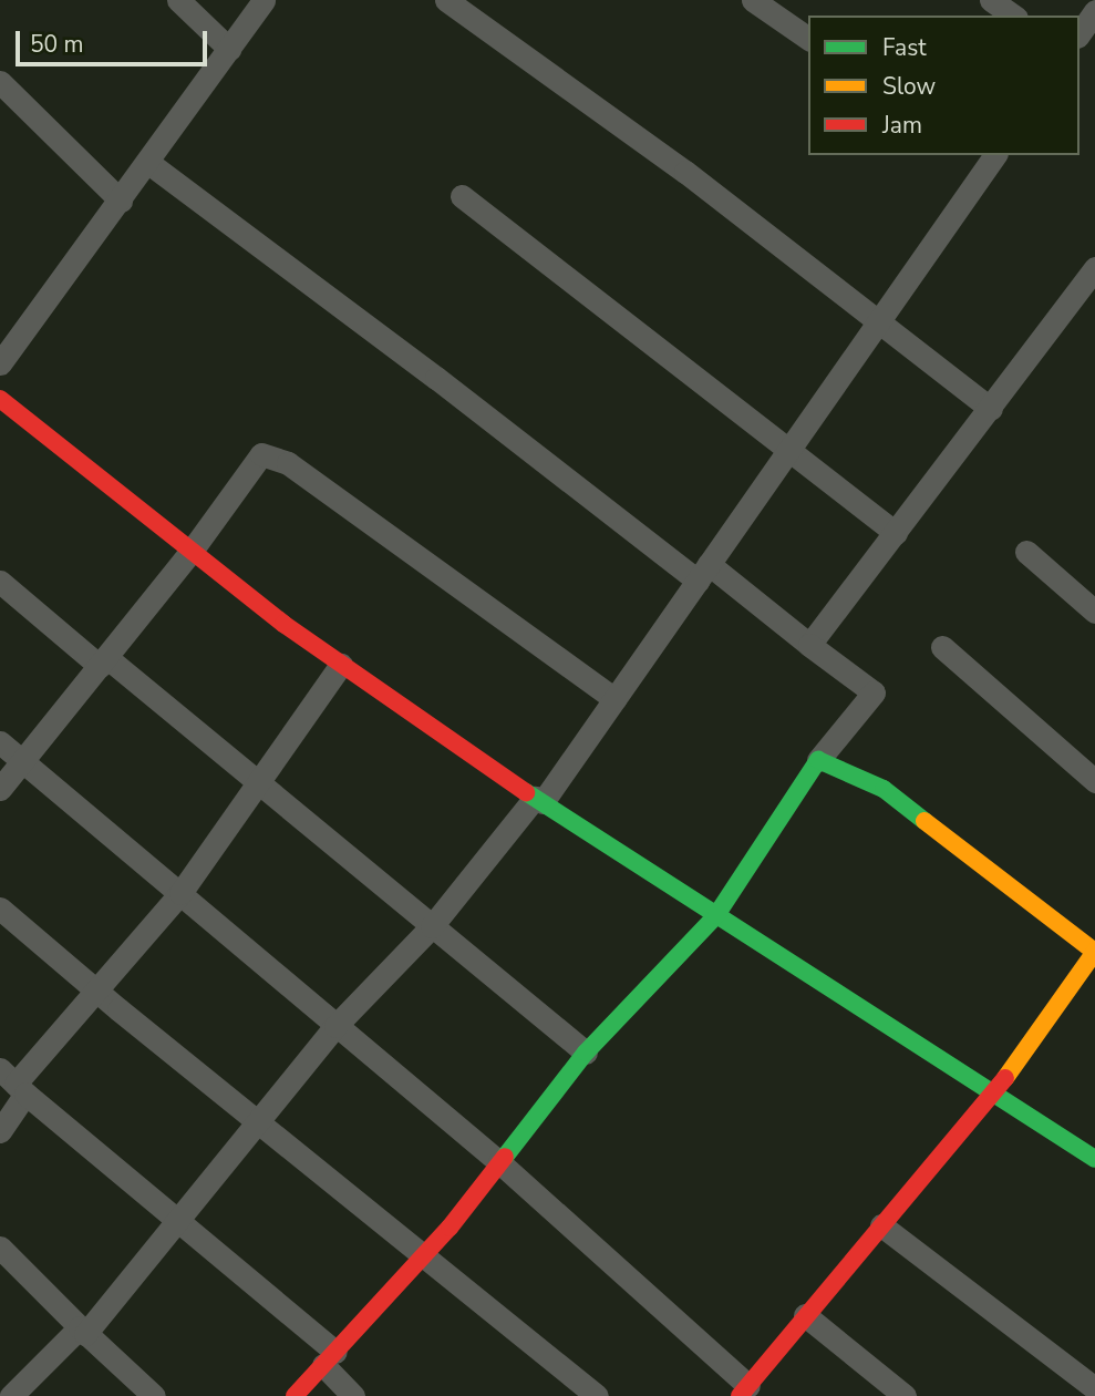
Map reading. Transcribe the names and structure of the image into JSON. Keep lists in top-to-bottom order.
{
  "legend": ["Fast", "Slow", "Jam"],
  "scale_bar": "50 m"
}
